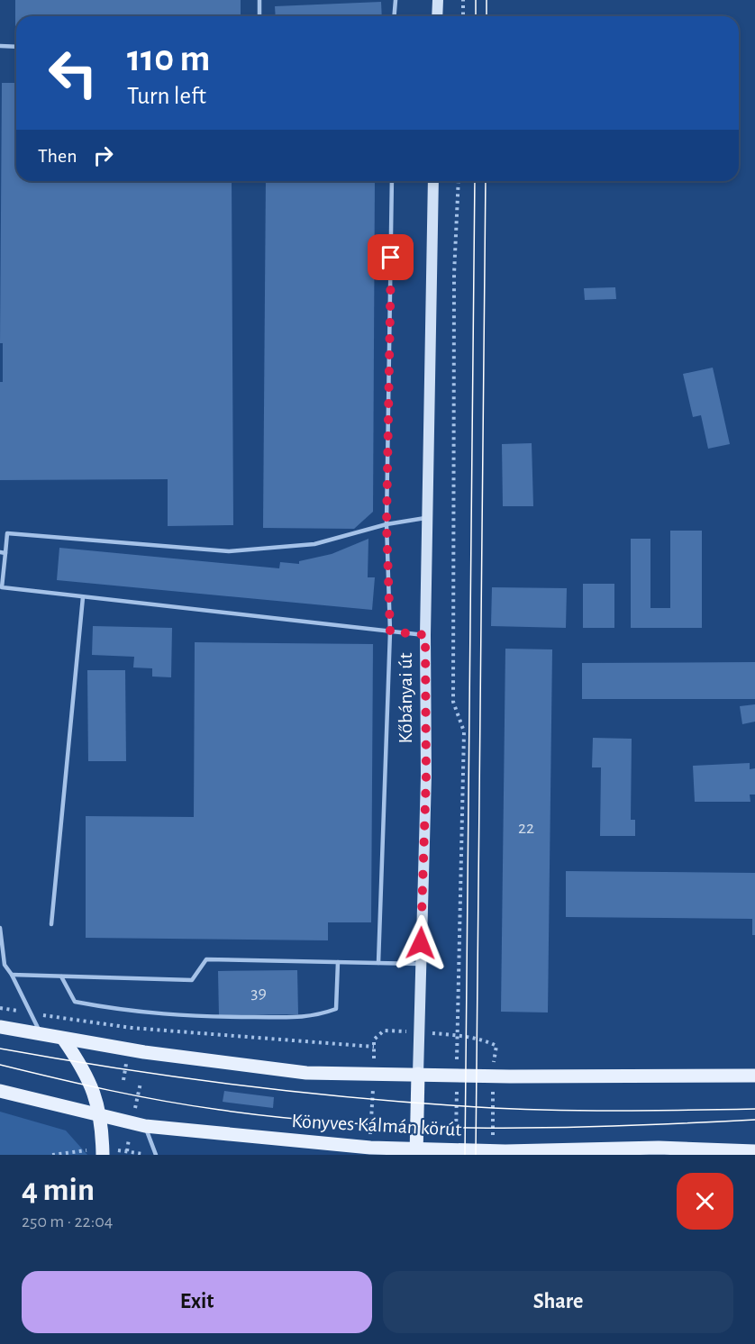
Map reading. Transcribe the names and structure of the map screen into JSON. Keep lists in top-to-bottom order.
{
  "streets": {
    "main road": ["Kőbányai út", "Könyves Kálmán körút"]
  },
  "crossings": [
    ["Kőbányai út", "Könyves Kálmán körút"]
  ],
  "house_numbers": ["22", "39"],
  "page": {
    "turn": ["110 m", "Turn left"],
    "then": "Then",
    "heading": ["4 min", "250 m · 22:04"],
    "buttons": ["Exit", "Share"]
  }
}
